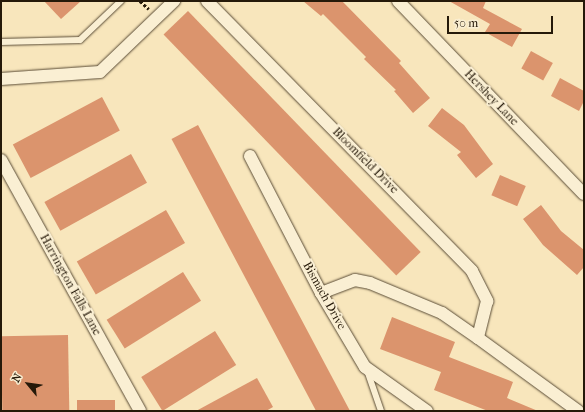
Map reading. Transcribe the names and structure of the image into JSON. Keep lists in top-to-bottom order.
{
  "streets": {
    "street": [
      "Hershey Lane",
      "Bloomfield Drive",
      "Harrington Falls Lane",
      "Bismach Drive"
    ]
  },
  "scale_bar": "50 m",
  "north": "top left"
}
